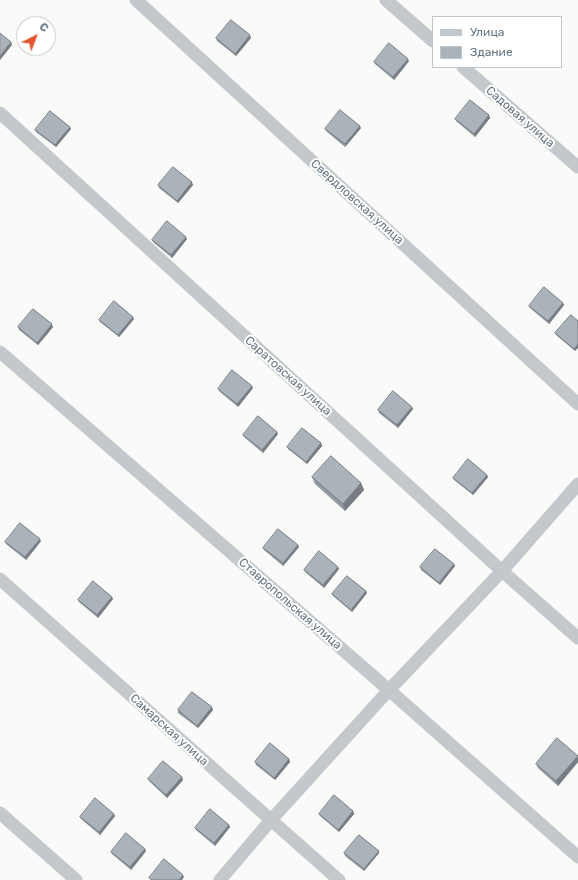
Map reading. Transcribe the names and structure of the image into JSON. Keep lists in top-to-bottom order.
{
  "streets": {
    "street": [
      "Садовая улица",
      "Свердловская улица",
      "Саратовская улица",
      "Ставропольская улица",
      "Самарская улица"
    ]
  },
  "legend": ["Улица", "Здание"],
  "north": "top right"
}
